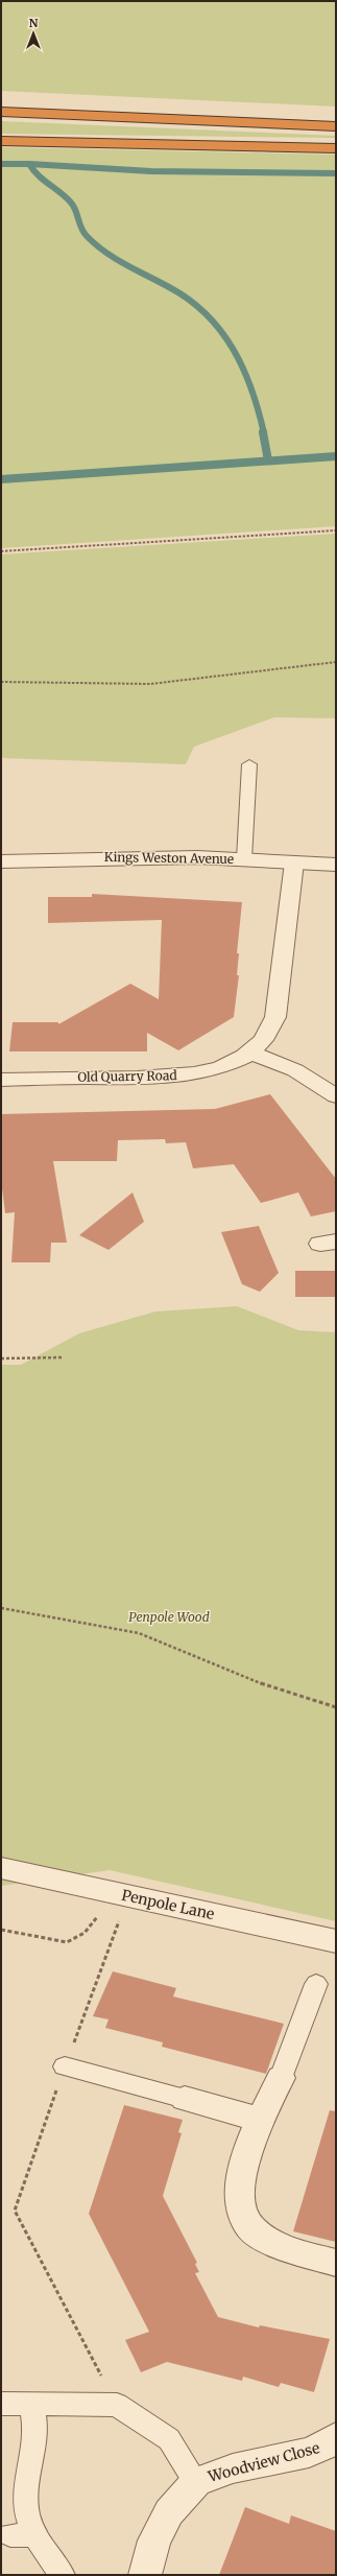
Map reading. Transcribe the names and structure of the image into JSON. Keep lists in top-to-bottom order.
{
  "streets": {
    "street": [
      "Kings Weston Avenue",
      "Old Quarry Road",
      "Penpole Lane",
      "Woodview Close"
    ]
  },
  "crossings": [
    ["Kings Weston Avenue", "Old Quarry Road"]
  ],
  "parks": ["Penpole Wood"],
  "north": "top"
}
